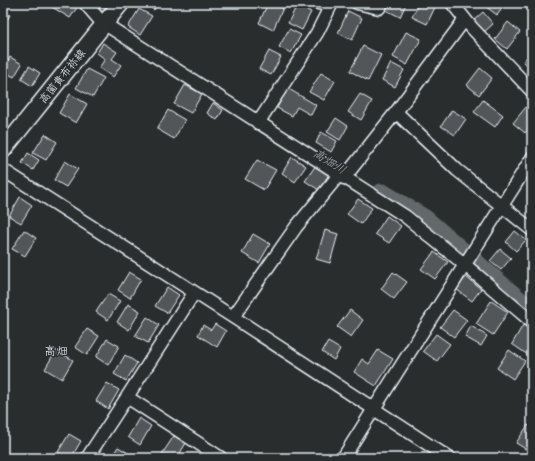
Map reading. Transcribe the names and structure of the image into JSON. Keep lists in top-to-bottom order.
{
  "streets": {
    "main road": ["高薗貴布祢線"]
  },
  "districts": ["高畑"],
  "water": ["高畑川"]
}
